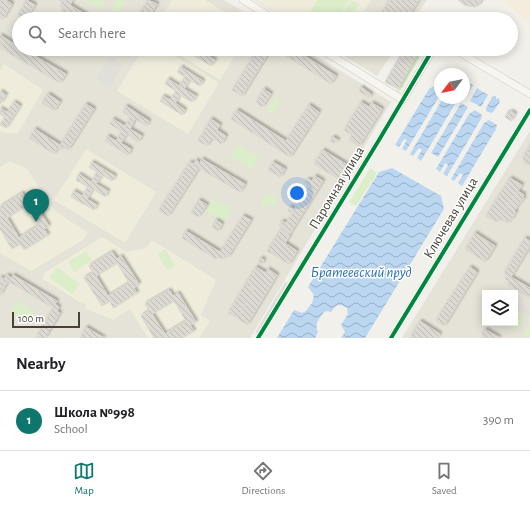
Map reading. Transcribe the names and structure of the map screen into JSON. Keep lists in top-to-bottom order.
{
  "streets": {
    "street": ["Паромная улица", "Ключевая улица"]
  },
  "water": ["Братеевский пруд"],
  "scale_bar": "100 m",
  "north": "bottom left",
  "page": {
    "search": "Search here",
    "pins": "1",
    "scale": "100 m",
    "heading": "Nearby",
    "list": [
      {
        "mark": "1",
        "name": "Школа №998",
        "note": "School",
        "value": "390 m"
      }
    ],
    "nav": ["Map", "Directions", "Saved"]
  }
}
